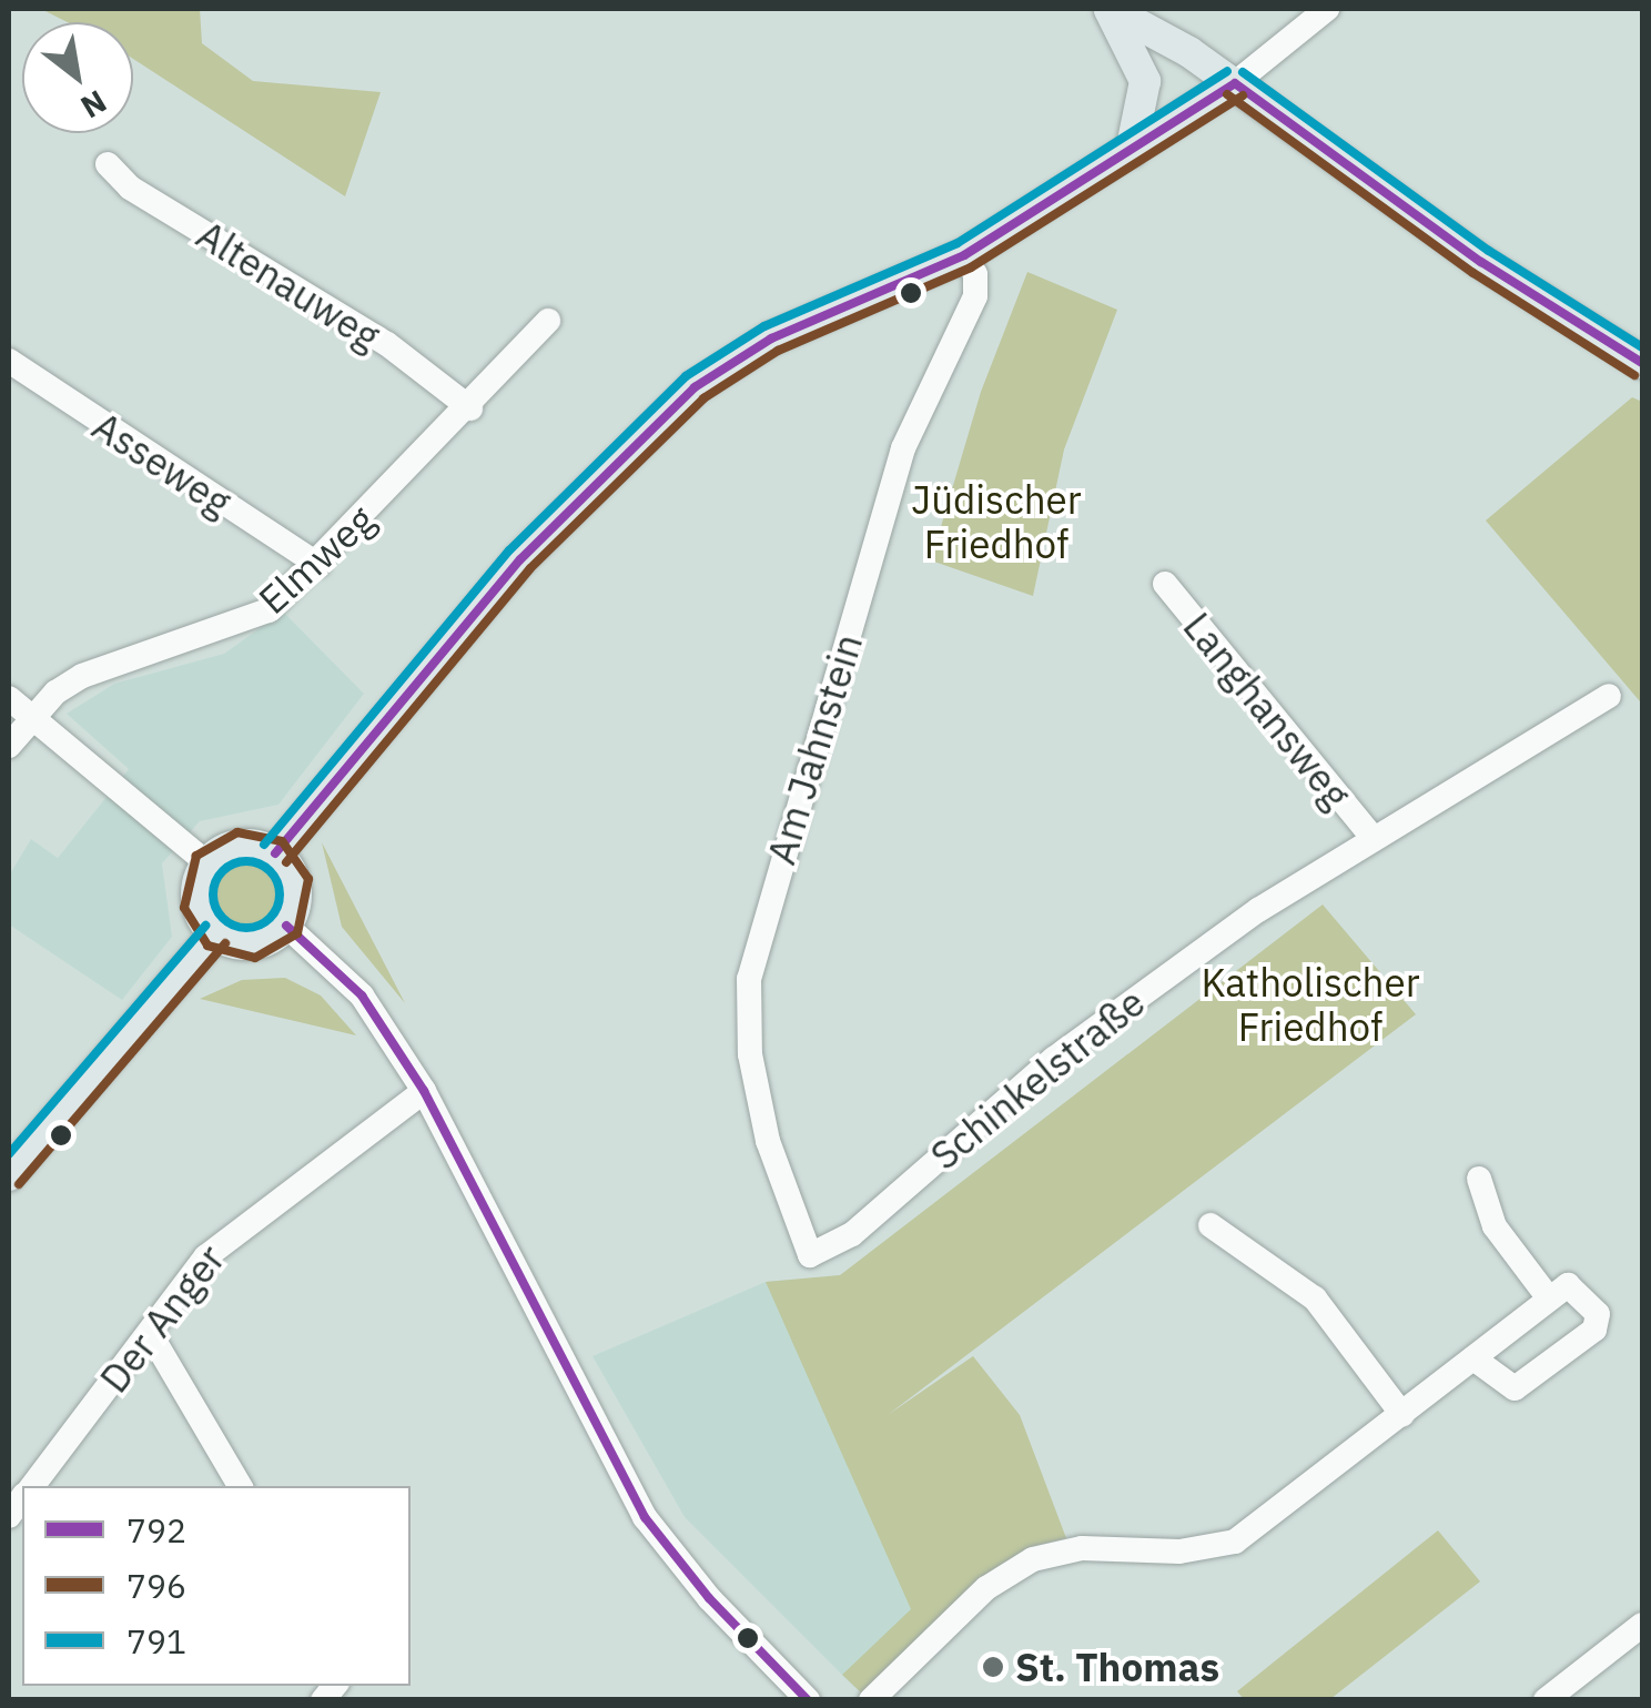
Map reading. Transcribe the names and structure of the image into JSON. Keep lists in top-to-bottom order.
{
  "streets": {
    "street": [
      "Altenauweg",
      "Asseweg",
      "Elmweg",
      "Langhansweg",
      "Am Jahnstein",
      "Schinkelstraße",
      "Der Anger"
    ]
  },
  "crossings": [
    ["Altenauweg", "Elmweg"],
    ["Asseweg", "Elmweg"],
    ["Langhansweg", "Schinkelstraße"],
    ["Am Jahnstein", "Schinkelstraße"]
  ],
  "parks": ["Jüdischer Friedhof", "Katholischer Friedhof"],
  "places": ["St. Thomas"],
  "lines": ["transit line 791", "transit line 792", "transit line 796"],
  "legend": ["792", "796", "791"],
  "north": "bottom right"
}
